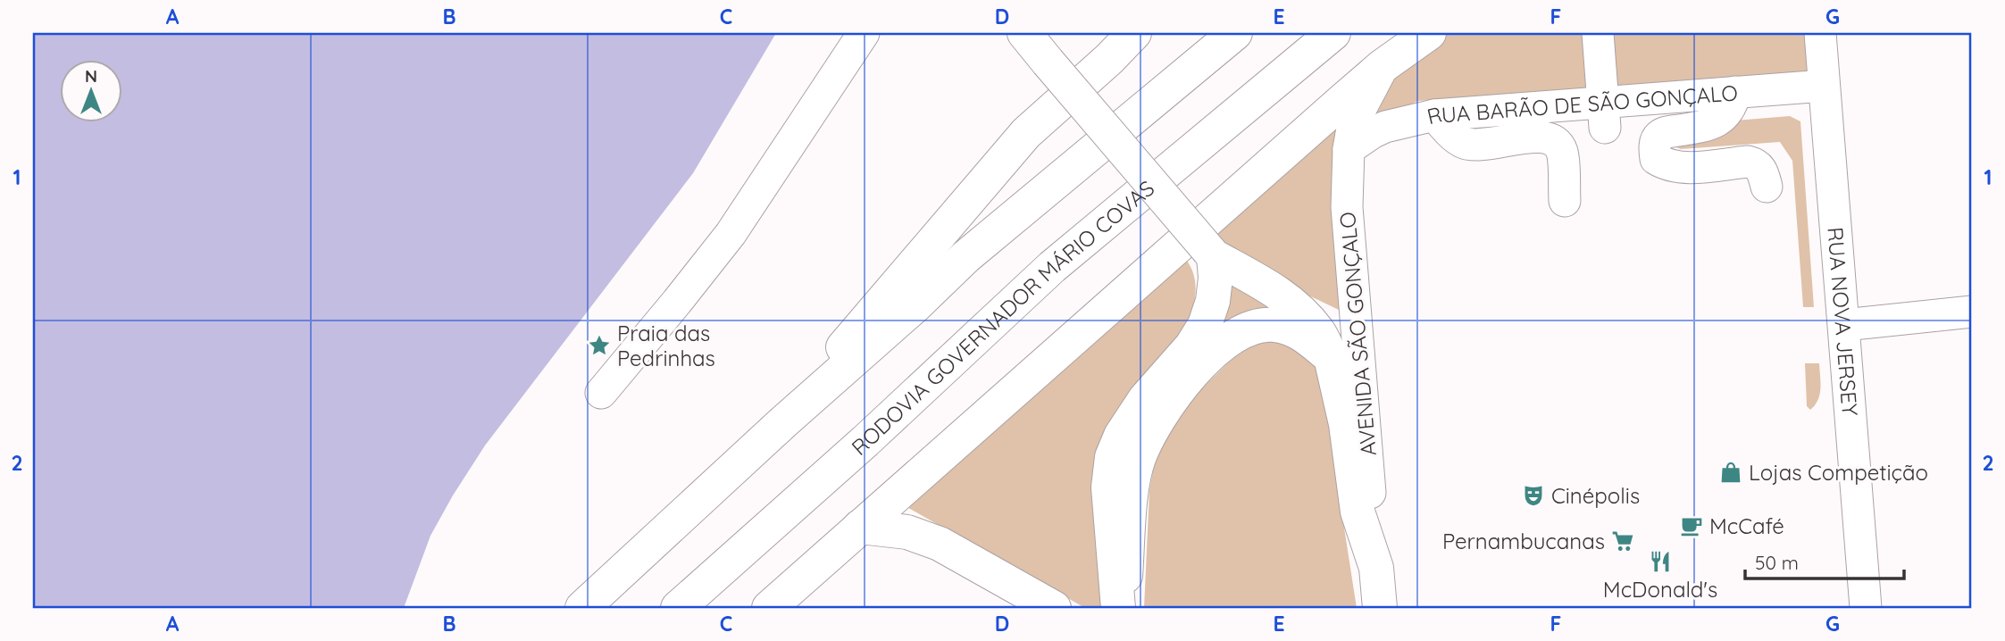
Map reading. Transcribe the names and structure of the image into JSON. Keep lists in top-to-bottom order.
{
  "streets": {
    "main road": ["RODOVIA GOVERNADOR MÁRIO COVAS", "AVENIDA SÃO GONÇALO"],
    "street": ["RUA BARÃO DE SÃO GONÇALO", "RUA NOVA JERSEY"]
  },
  "crossings": [
    ["RUA BARÃO DE SÃO GONÇALO", "RUA NOVA JERSEY"],
    ["RUA BARÃO DE SÃO GONÇALO", "AVENIDA SÃO GONÇALO"]
  ],
  "places": {
    "place": ["Praia das Pedrinhas"],
    "shop": ["Lojas Competição"],
    "theatre": ["Cinépolis"],
    "cafe": ["McCafé"],
    "supermarket": ["Pernambucanas"],
    "restaurant": ["McDonald's"]
  },
  "scale_bar": "50 m",
  "north": "top",
  "grid": {
    "columns": [
      "A",
      "B",
      "C",
      "D",
      "E",
      "F",
      "G"
    ],
    "rows": ["1", "2"]
  }
}
